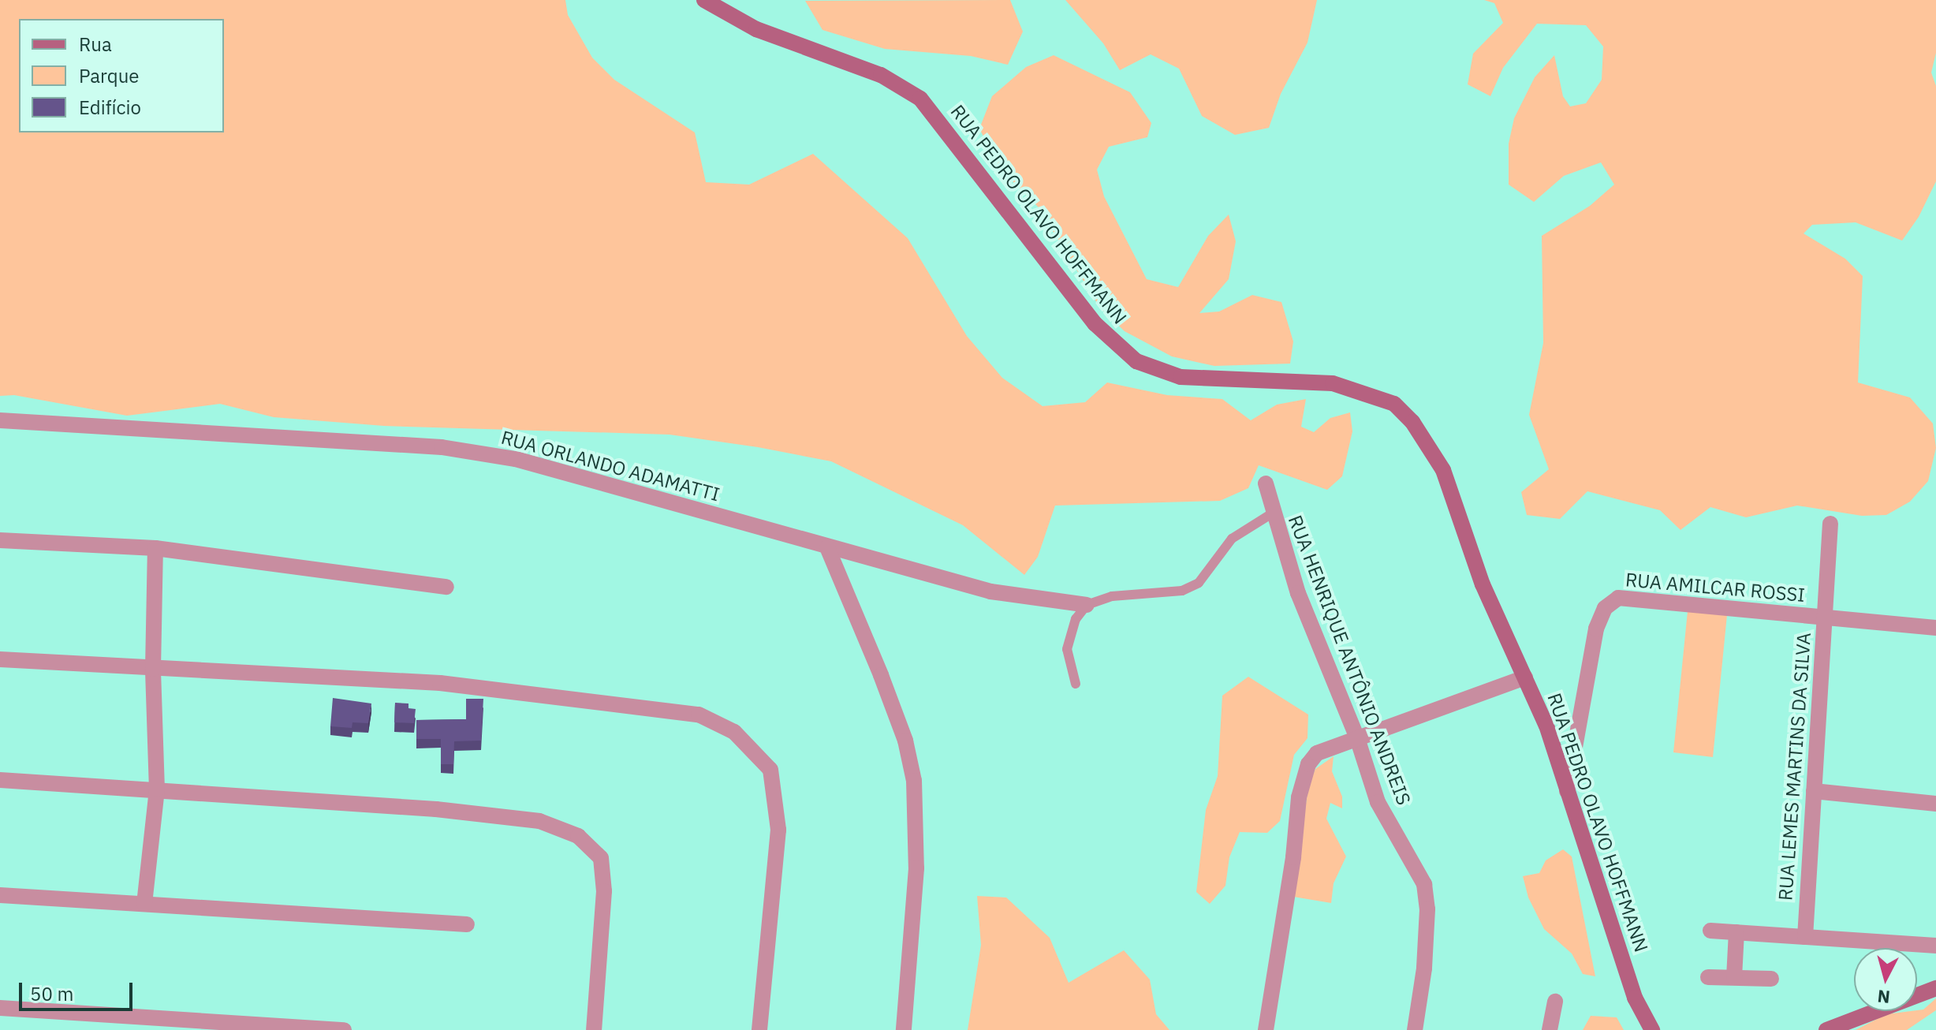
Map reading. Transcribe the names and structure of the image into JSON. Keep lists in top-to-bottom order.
{
  "streets": {
    "street": [
      "RUA PEDRO OLAVO HOFFMANN",
      "RUA ORLANDO ADAMATTI",
      "RUA AMILCAR ROSSI",
      "RUA HENRIQUE ANTÔNIO ANDREIS",
      "RUA LEMES MARTINS DA SILVA"
    ]
  },
  "crossings": [
    ["RUA PEDRO OLAVO HOFFMANN", "RUA AMILCAR ROSSI"],
    ["RUA ORLANDO ADAMATTI", "RUA HENRIQUE ANTÔNIO ANDREIS"],
    ["RUA AMILCAR ROSSI", "RUA LEMES MARTINS DA SILVA"]
  ],
  "legend": ["Rua", "Parque", "Edifício"],
  "scale_bar": "50 m",
  "north": "bottom"
}
